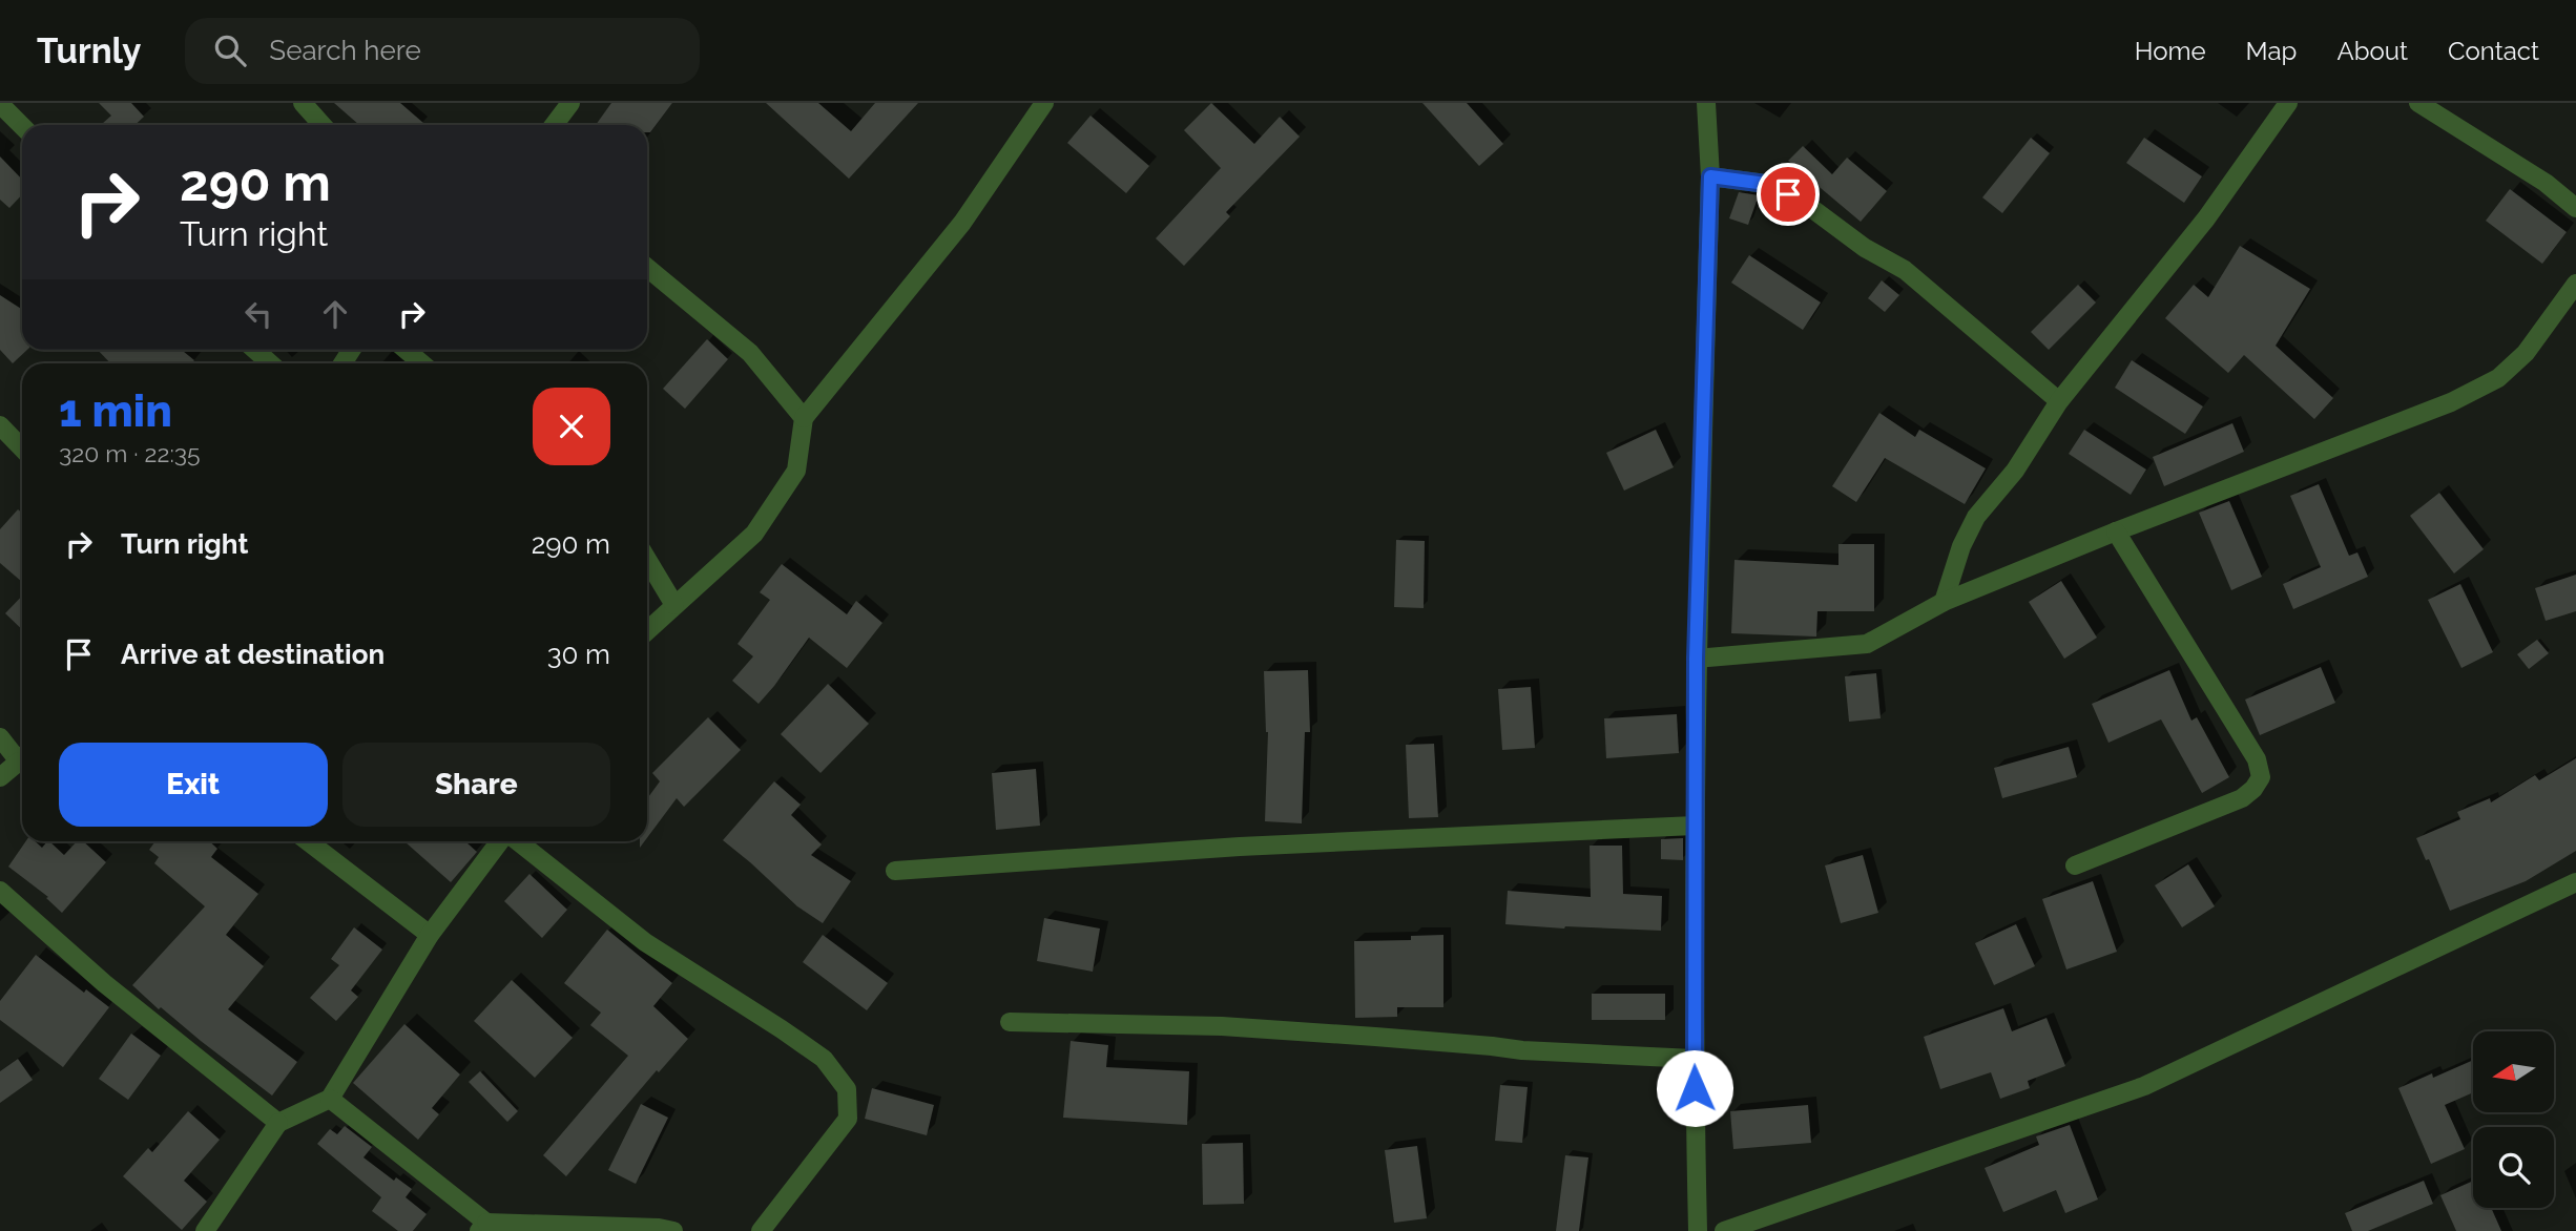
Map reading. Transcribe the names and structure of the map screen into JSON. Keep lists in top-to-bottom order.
{
  "north": "left",
  "page": {
    "header": "Turnly",
    "search": "Search here",
    "nav": [
      "Home",
      "Map",
      "About",
      "Contact"
    ],
    "turn": ["290 m", "Turn right"],
    "heading": ["1 min", "320 m · 22:35"],
    "list": [
      {
        "name": "Turn right",
        "value": "290 m"
      },
      {
        "name": "Arrive at destination",
        "value": "30 m"
      }
    ],
    "buttons": ["Exit", "Share"]
  }
}
